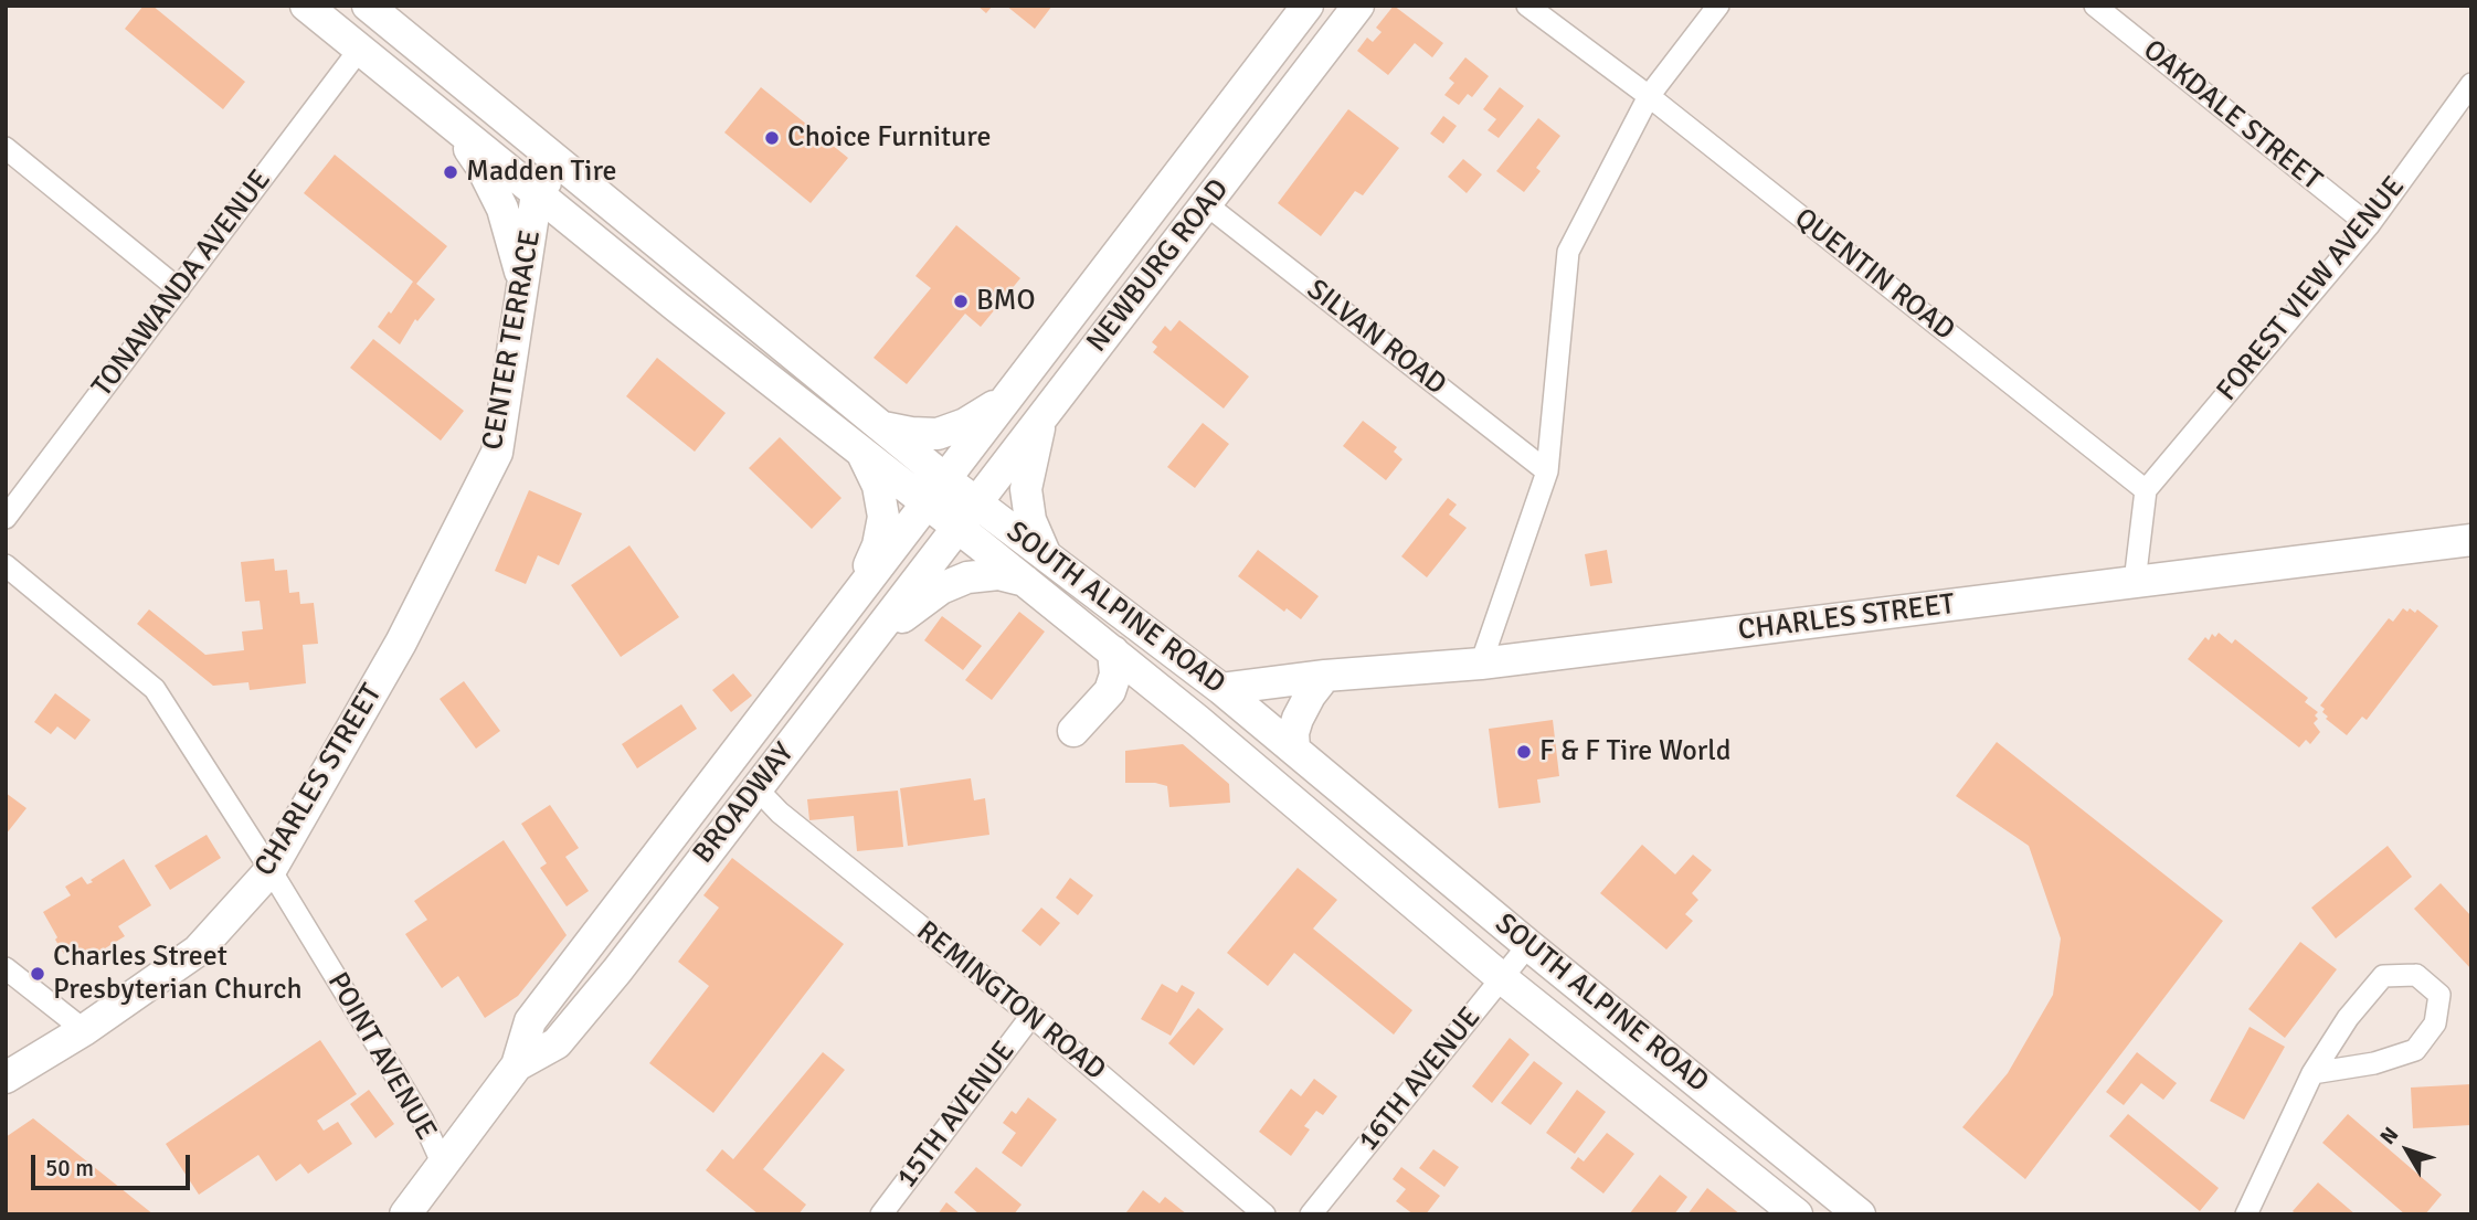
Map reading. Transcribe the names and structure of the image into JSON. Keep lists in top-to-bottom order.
{
  "streets": {
    "main road": [
      "NEWBURG ROAD",
      "CENTER TERRACE",
      "SOUTH ALPINE ROAD",
      "CHARLES STREET",
      "BROADWAY"
    ],
    "street": [
      "OAKDALE STREET",
      "QUENTIN ROAD",
      "TONAWANDA AVENUE",
      "FOREST VIEW AVENUE",
      "SILVAN ROAD",
      "REMINGTON ROAD",
      "POINT AVENUE",
      "16TH AVENUE",
      "15TH AVENUE"
    ]
  },
  "crossings": [
    ["OAKDALE STREET", "FOREST VIEW AVENUE"],
    ["NEWBURG ROAD", "SILVAN ROAD"],
    ["NEWBURG ROAD", "SOUTH ALPINE ROAD"],
    ["NEWBURG ROAD", "BROADWAY"],
    ["QUENTIN ROAD", "FOREST VIEW AVENUE"],
    ["TONAWANDA AVENUE", "SOUTH ALPINE ROAD"],
    ["CENTER TERRACE", "SOUTH ALPINE ROAD"],
    ["CENTER TERRACE", "CHARLES STREET"],
    ["SOUTH ALPINE ROAD", "CHARLES STREET"],
    ["SOUTH ALPINE ROAD", "BROADWAY"],
    ["SOUTH ALPINE ROAD", "16TH AVENUE"],
    ["CHARLES STREET", "POINT AVENUE"],
    ["BROADWAY", "REMINGTON ROAD"],
    ["BROADWAY", "POINT AVENUE"],
    ["REMINGTON ROAD", "15TH AVENUE"]
  ],
  "places": [
    "Choice Furniture",
    "Madden Tire",
    "BMO",
    "F & F Tire World",
    "Charles Street Presbyterian Church"
  ],
  "scale_bar": "50 m",
  "north": "top left"
}
